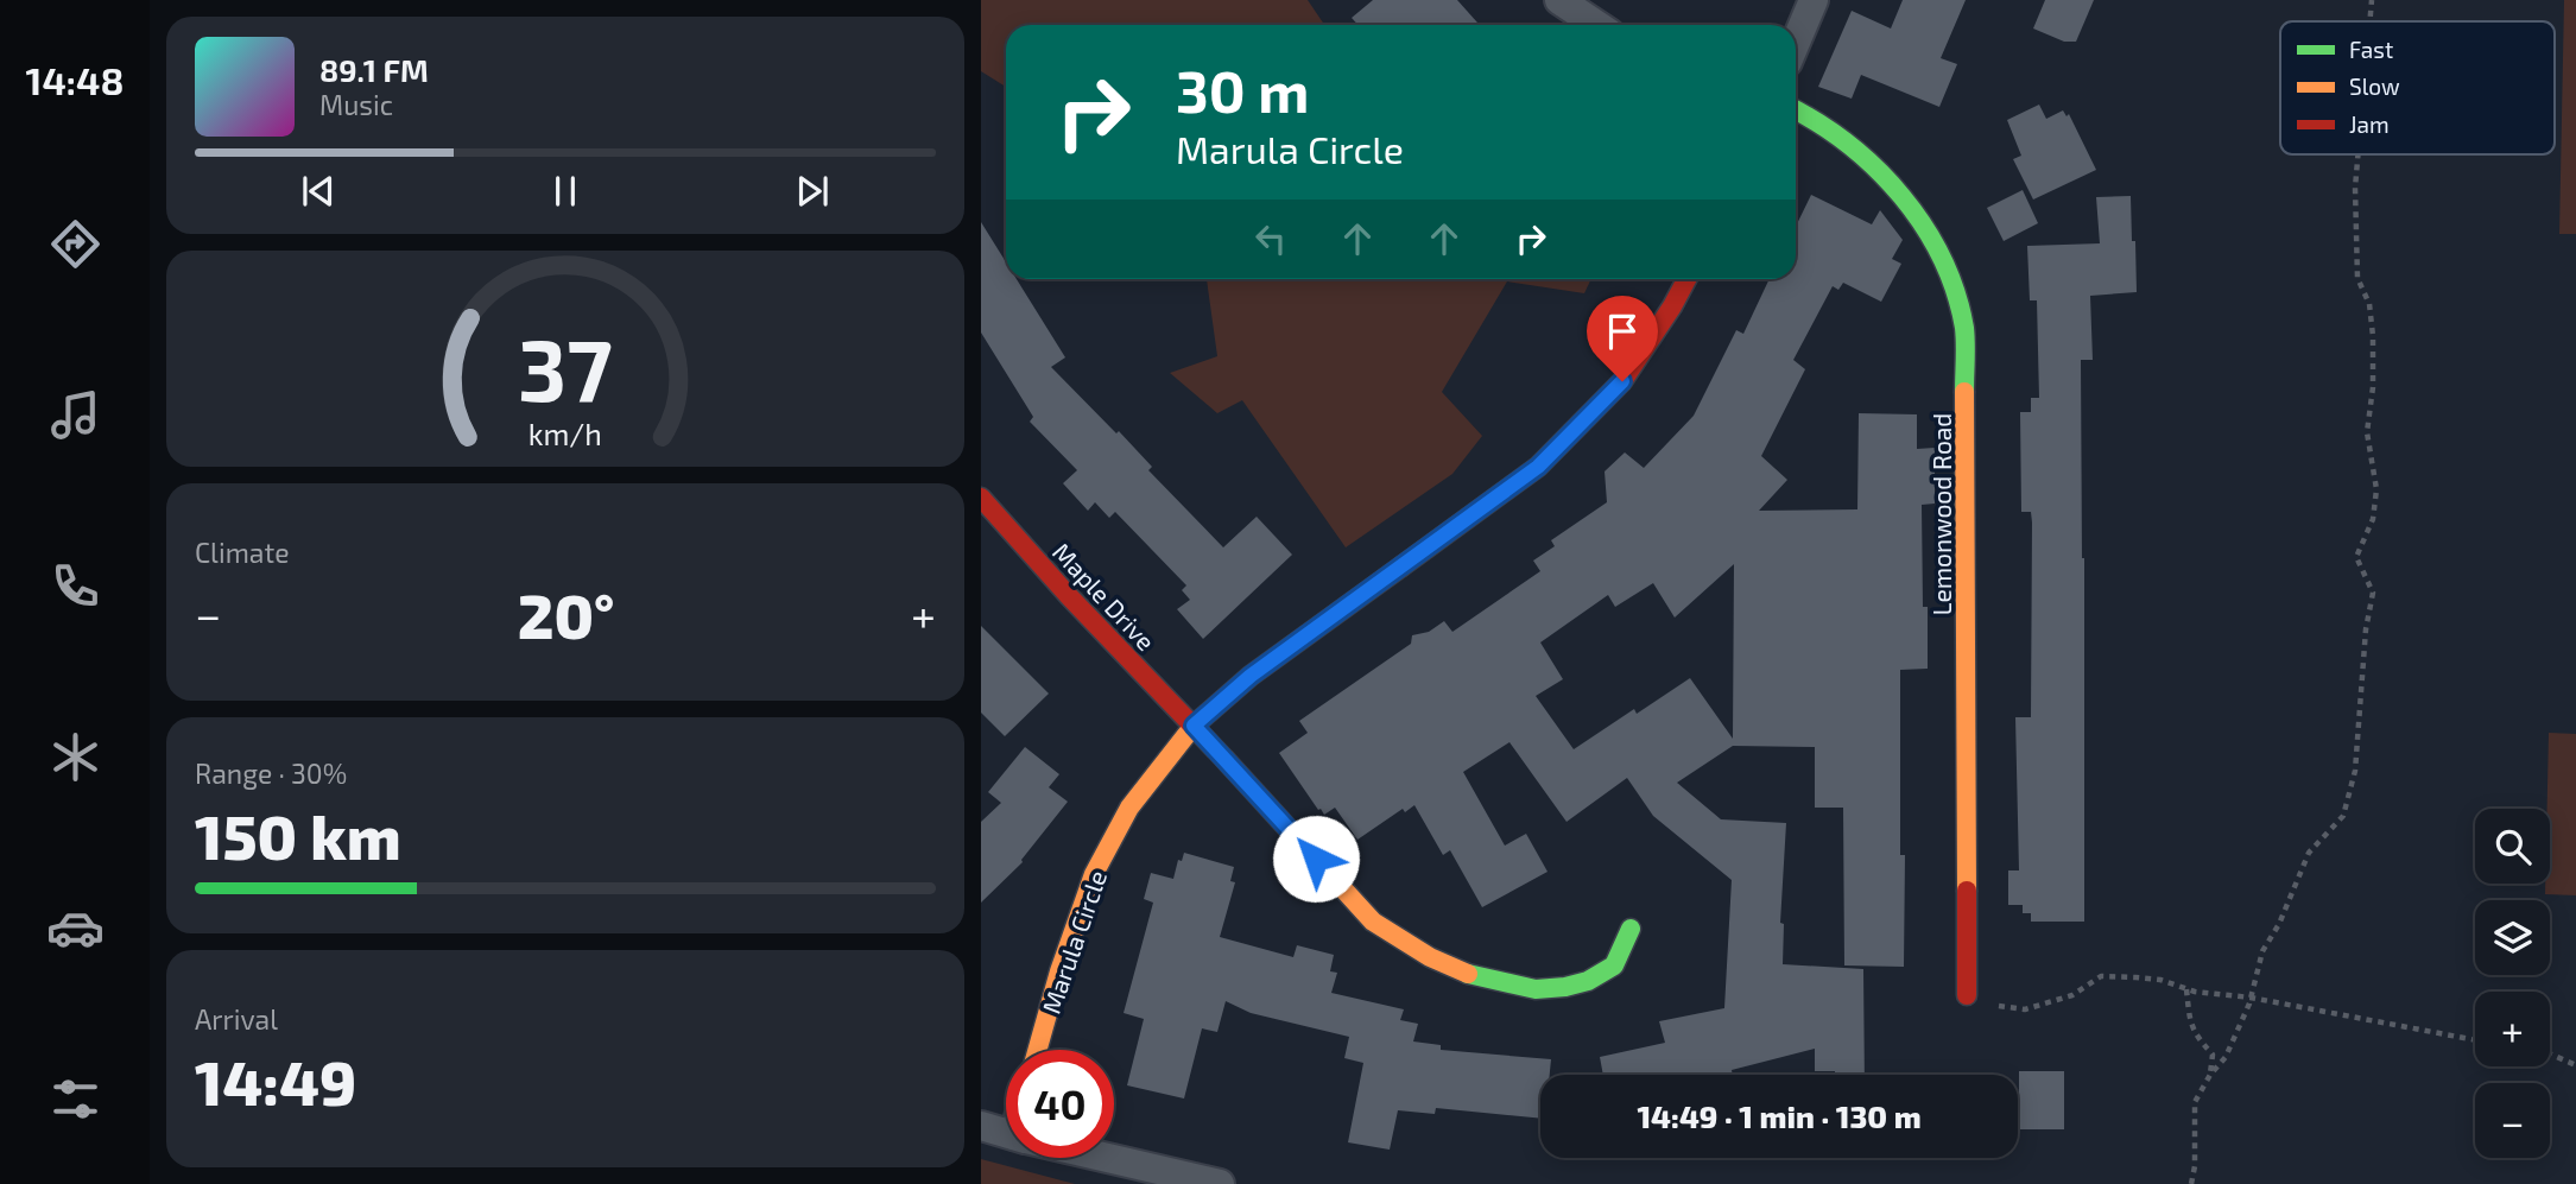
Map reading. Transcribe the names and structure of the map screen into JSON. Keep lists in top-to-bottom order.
{
  "streets": {
    "street": ["Lemonwood Road", "Maple Drive", "Marula Circle"]
  },
  "crossings": [
    ["Maple Drive", "Marula Circle"]
  ],
  "legend": ["Fast", "Slow", "Jam"],
  "page": {
    "tabs": "14:48",
    "turn": ["30 m", "Marula Circle"],
    "song": ["89.1 FM", "Music"],
    "tile": [
      "Climate",
      ["Range · 30%", "150 km"],
      ["Arrival", "14:49"]
    ],
    "heat": ["−", "20°", "+"],
    "map_buttons": ["+", "−"],
    "limit": "40",
    "trip": "14:49 · 1 min · 130 m",
    "gauge": ["37", "km/h"]
  }
}
